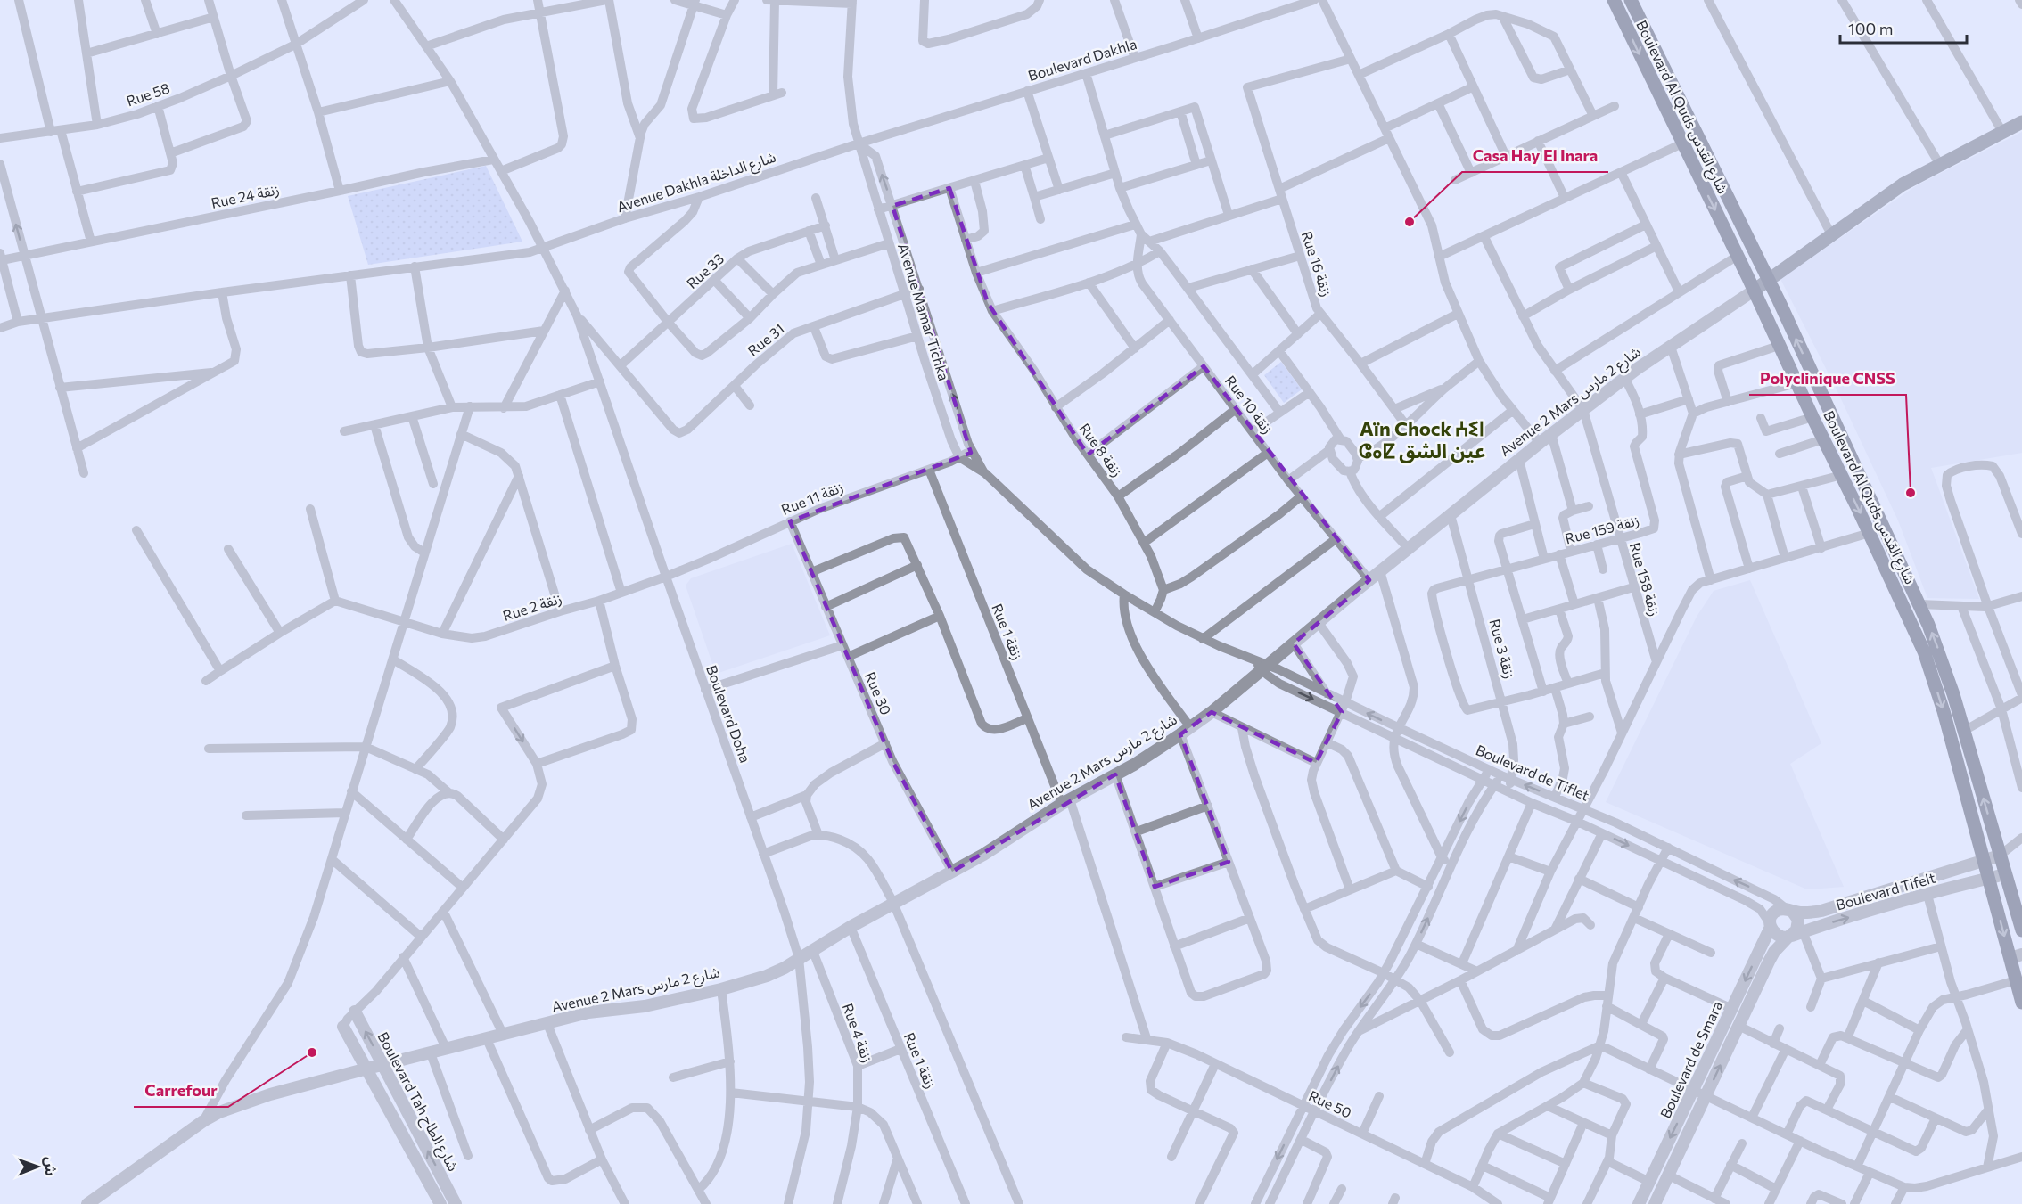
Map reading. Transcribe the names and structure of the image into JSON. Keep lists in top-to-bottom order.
{
  "streets": {
    "main road": ["Boulevard Al Quds شارع القدس", "Avenue 2 Mars شارع 2 مارس"],
    "street": [
      "Boulevard Dakhla",
      "Rue 58",
      "Avenue Dakhla شارع الداخلة",
      "Rue 24 زنقة",
      "Rue 16 زنقة",
      "Rue 33",
      "Avenue Mamar Tichka",
      "Rue 31",
      "Rue 10 زنقة",
      "Rue 8 زنقة",
      "Rue 11 زنقة",
      "Rue 159 زنقة",
      "Rue 158 زنقة",
      "Rue 2 زنقة",
      "Rue 1 زنقة",
      "Rue 3 زنقة",
      "Rue 30",
      "Boulevard Doha",
      "Boulevard de Tiflet",
      "Boulevard Tifelt",
      "Rue 4 زنقة",
      "Boulevard de Smara",
      "Boulevard Tah شارع الطاح",
      "Rue 50"
    ]
  },
  "crossings": [
    ["Boulevard Dakhla", "Avenue Dakhla شارع الداخلة"],
    ["Boulevard Dakhla", "Avenue Mamar Tichka"],
    ["Boulevard Al Quds شارع القدس", "Avenue 2 Mars شارع 2 مارس"],
    ["Boulevard Al Quds شارع القدس", "Boulevard Tifelt"],
    ["Avenue Dakhla شارع الداخلة", "Avenue Mamar Tichka"],
    ["Avenue Dakhla شارع الداخلة", "Boulevard Doha"],
    ["Rue 24 زنقة", "Boulevard Doha"],
    ["Rue 33", "Rue 31"],
    ["Avenue Mamar Tichka", "Rue 31"],
    ["Avenue Mamar Tichka", "Avenue 2 Mars شارع 2 مارس"],
    ["Avenue Mamar Tichka", "Rue 11 زنقة"],
    ["Avenue Mamar Tichka", "Boulevard de Tiflet"],
    ["Avenue 2 Mars شارع 2 مارس", "Rue 10 زنقة"],
    ["Avenue 2 Mars شارع 2 مارس", "Rue 159 زنقة"],
    ["Avenue 2 Mars شارع 2 مارس", "Rue 158 زنقة"],
    ["Avenue 2 Mars شارع 2 مارس", "Rue 1 زنقة"],
    ["Avenue 2 Mars شارع 2 مارس", "Rue 3 زنقة"],
    ["Avenue 2 Mars شارع 2 مارس", "Rue 30"],
    ["Avenue 2 Mars شارع 2 مارس", "Boulevard Doha"],
    ["Avenue 2 Mars شارع 2 مارس", "Boulevard de Tiflet"],
    ["Avenue 2 Mars شارع 2 مارس", "Rue 4 زنقة"],
    ["Avenue 2 Mars شارع 2 مارس", "Boulevard Tah شارع الطاح"],
    ["Rue 11 زنقة", "Rue 2 زنقة"],
    ["Rue 11 زنقة", "Rue 1 زنقة"],
    ["Rue 11 زنقة", "Rue 30"],
    ["Rue 11 زنقة", "Boulevard Doha"],
    ["Rue 159 زنقة", "Rue 158 زنقة"],
    ["Rue 159 زنقة", "Rue 3 زنقة"],
    ["Rue 2 زنقة", "Boulevard Doha"],
    ["Rue 3 زنقة", "Boulevard de Tiflet"],
    ["Boulevard de Tiflet", "Boulevard Tifelt"],
    ["Boulevard de Tiflet", "Boulevard de Smara"],
    ["Boulevard Tifelt", "Boulevard de Smara"]
  ],
  "districts": ["Aïn Chock ⵄⵉⵏ ⵛⴰⵇ عين الشق"],
  "places": ["Casa Hay El Inara", "Polyclinique CNSS", "Carrefour"],
  "scale_bar": "100 m",
  "north": "right"
}
